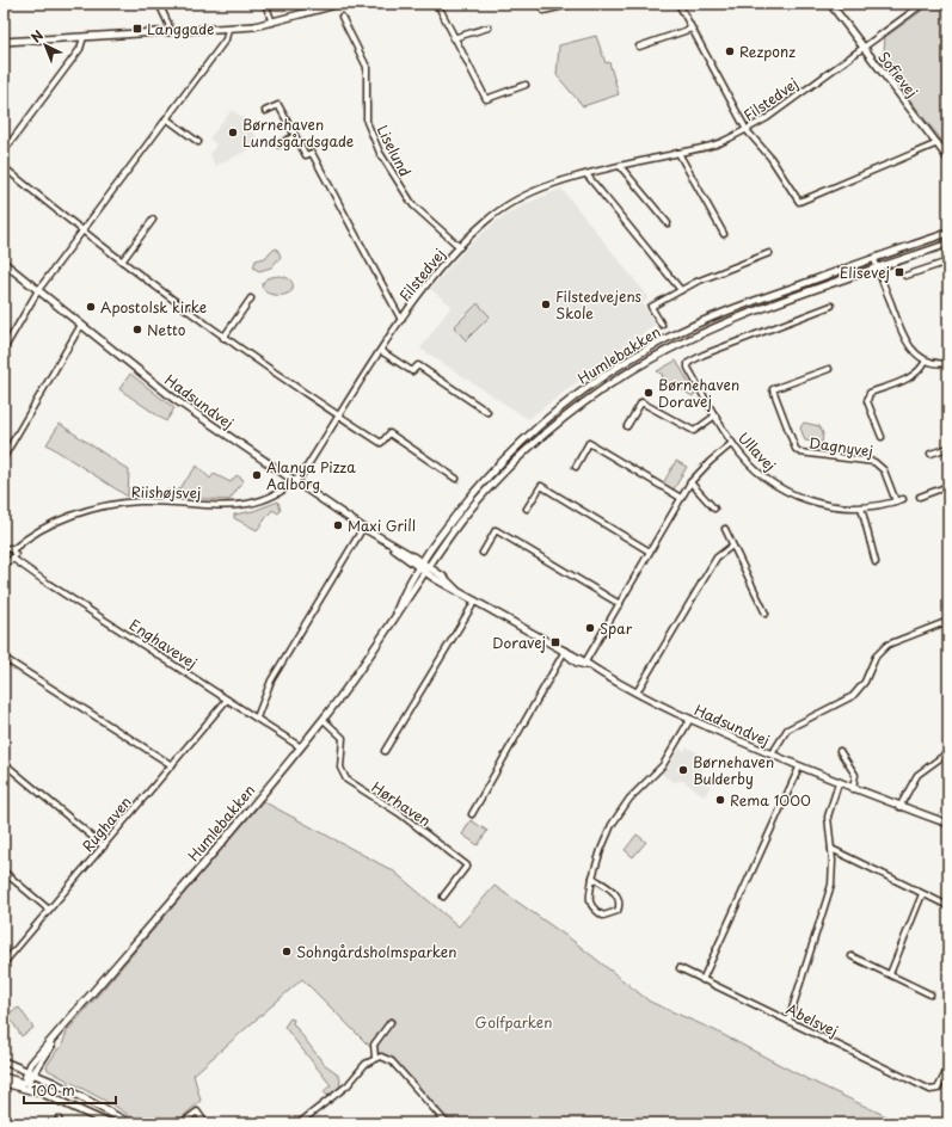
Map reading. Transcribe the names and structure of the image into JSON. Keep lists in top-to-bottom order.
{
  "streets": {
    "street": [
      "Sofievej",
      "Filstedvej",
      "Liselund",
      "Humlebakken",
      "Hadsundvej",
      "Dagnyvej",
      "Ullavej",
      "Riishøjsvej",
      "Enghavevej",
      "Hørhaven",
      "Rughaven",
      "Abelsvej"
    ]
  },
  "crossings": [
    ["Sofievej", "Filstedvej"],
    ["Filstedvej", "Liselund"],
    ["Filstedvej", "Hadsundvej"],
    ["Filstedvej", "Riishøjsvej"],
    ["Humlebakken", "Hadsundvej"],
    ["Humlebakken", "Enghavevej"],
    ["Humlebakken", "Hørhaven"],
    ["Hadsundvej", "Riishøjsvej"],
    ["Dagnyvej", "Ullavej"],
    ["Enghavevej", "Rughaven"]
  ],
  "parks": ["Golfparken"],
  "places": {
    "transit": ["Langgade", "Elisevej", "Doravej"],
    "other": [
      "Rezponz",
      "Børnehaven Lundsgårdsgade",
      "Filstedvejens Skole",
      "Apostolsk kirke",
      "Netto",
      "Børnehaven Doravej",
      "Alanya Pizza Aalborg",
      "Maxi Grill",
      "Spar",
      "Børnehaven Bulderby",
      "Rema 1000",
      "Sohngårdsholmsparken"
    ]
  },
  "scale_bar": "100 m",
  "north": "top left"
}
